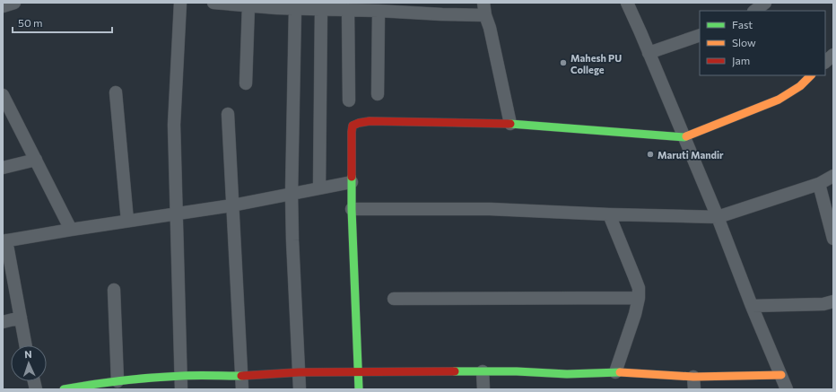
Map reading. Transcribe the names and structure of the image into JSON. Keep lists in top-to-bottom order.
{
  "places": ["Mahesh PU College", "Maruti Mandir"],
  "legend": ["Fast", "Slow", "Jam"],
  "scale_bar": "50 m",
  "north": "top"
}
